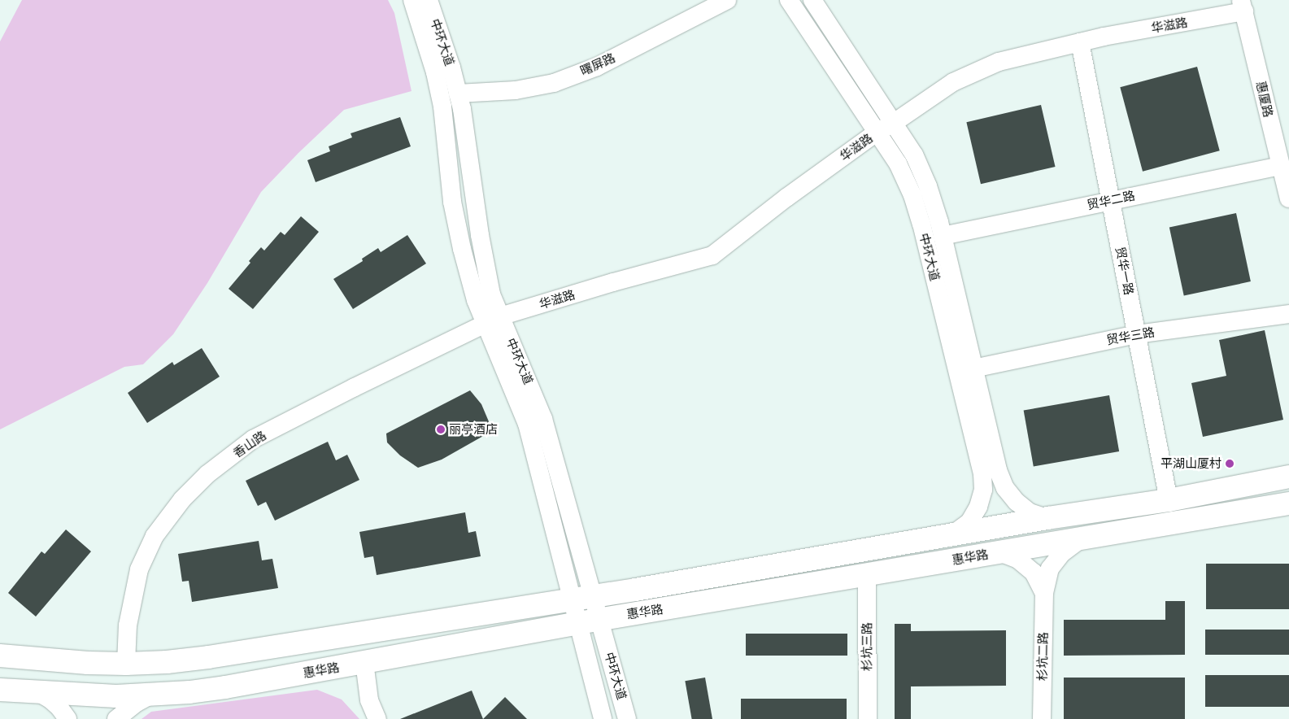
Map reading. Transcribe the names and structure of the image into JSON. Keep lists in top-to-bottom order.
{
  "streets": {
    "main road": ["惠华路"],
    "street": [
      "华滋路",
      "中环大道",
      "曙屏路",
      "惠厦路",
      "贸华二路",
      "贸华一路",
      "贸华三路",
      "香山路",
      "杉坑三路",
      "杉坑二路"
    ]
  },
  "crossings": [
    ["华滋路", "中环大道"],
    ["华滋路", "惠厦路"],
    ["华滋路", "贸华一路"],
    ["华滋路", "香山路"],
    ["中环大道", "曙屏路"],
    ["中环大道", "贸华二路"],
    ["中环大道", "贸华三路"],
    ["中环大道", "香山路"],
    ["中环大道", "惠华路"],
    ["惠厦路", "贸华二路"],
    ["贸华二路", "贸华一路"],
    ["贸华一路", "贸华三路"],
    ["贸华一路", "惠华路"],
    ["香山路", "惠华路"],
    ["惠华路", "杉坑三路"],
    ["惠华路", "杉坑二路"]
  ],
  "places": ["丽亭酒店", "平湖山厦村"]
}
